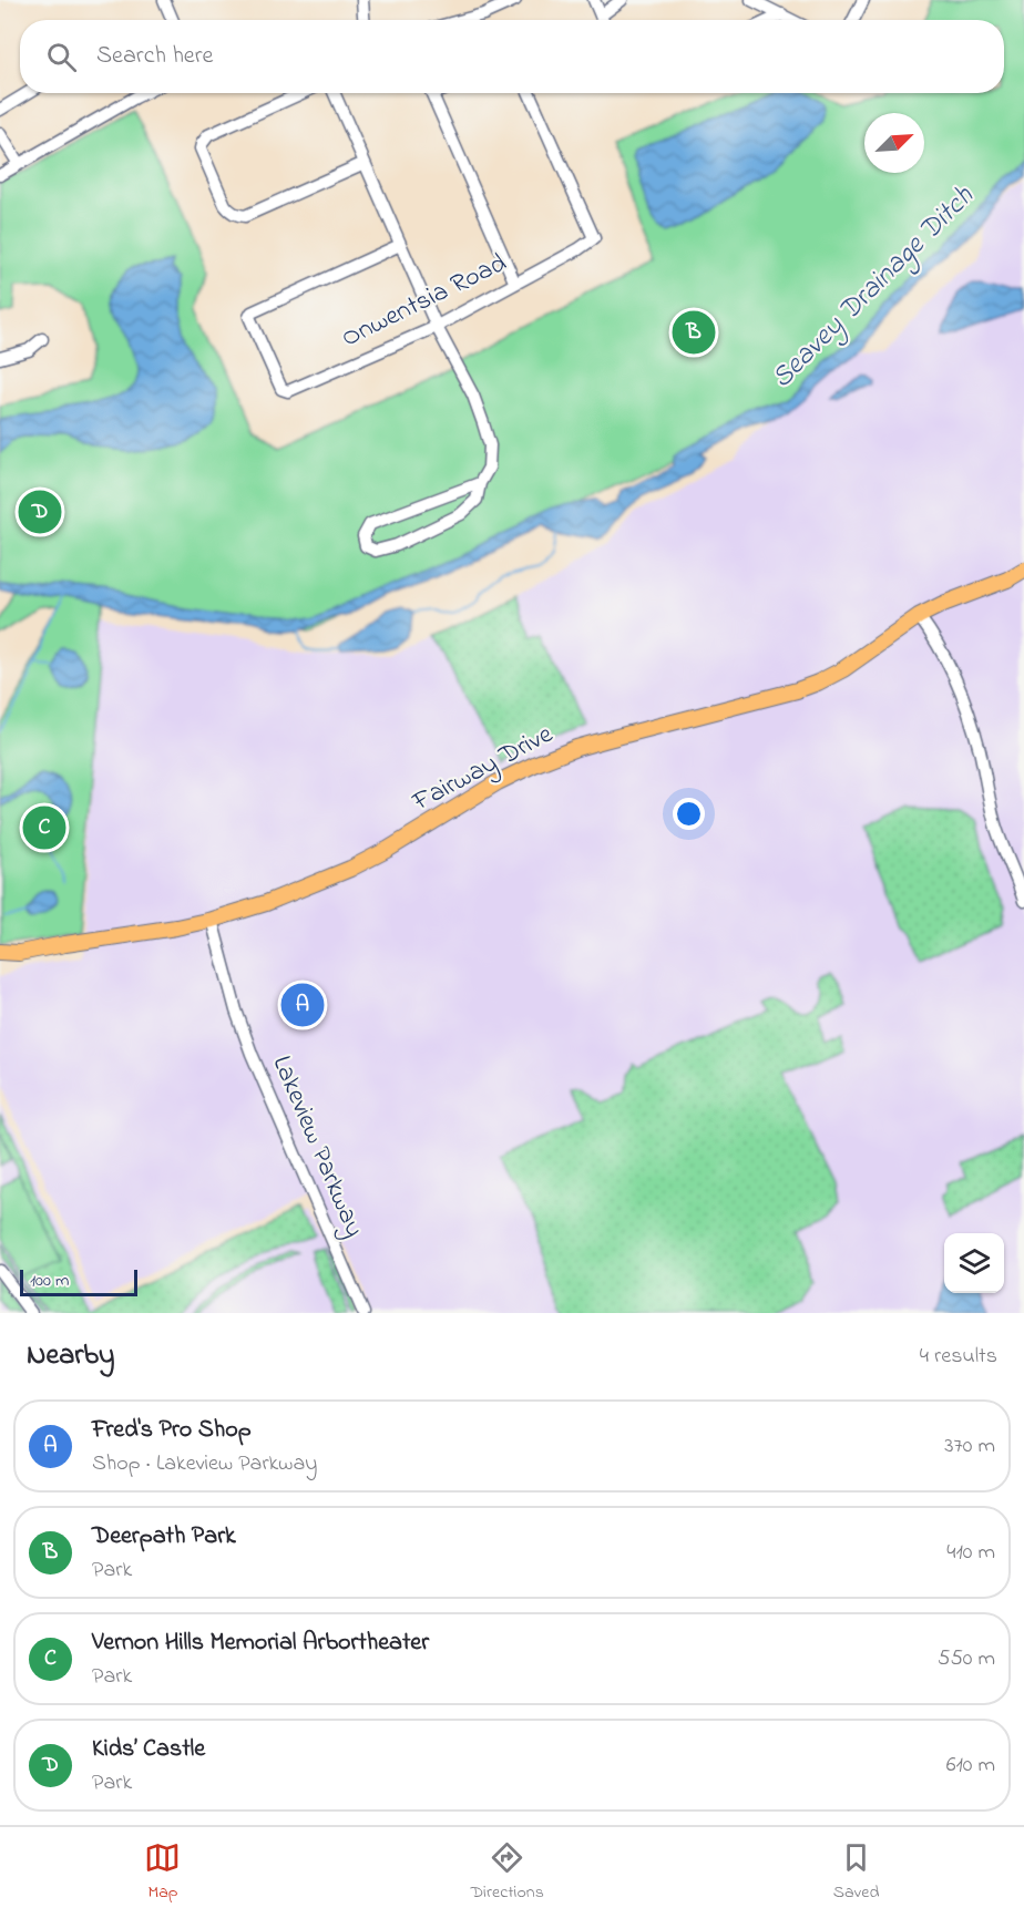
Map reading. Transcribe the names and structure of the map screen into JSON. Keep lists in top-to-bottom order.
{
  "streets": {
    "main road": ["Fairway Drive"],
    "street": ["Onwentsia Road", "Lakeview Parkway"]
  },
  "crossings": [
    ["Fairway Drive", "Lakeview Parkway"]
  ],
  "water": ["Seavey Drainage Ditch"],
  "scale_bar": "100 m",
  "north": "top right",
  "page": {
    "search": "Search here",
    "pins": [
      "B",
      "D",
      "C",
      "A"
    ],
    "scale": "100 m",
    "heading": ["Nearby", "4 results"],
    "list": [
      {
        "mark": "A",
        "name": "Fred's Pro Shop",
        "note": "Shop · Lakeview Parkway",
        "value": "370 m"
      },
      {
        "mark": "B",
        "name": "Deerpath Park",
        "note": "Park",
        "value": "410 m"
      },
      {
        "mark": "C",
        "name": "Vernon Hills Memorial Arbortheater",
        "note": "Park",
        "value": "550 m"
      },
      {
        "mark": "D",
        "name": "Kids’ Castle",
        "note": "Park",
        "value": "610 m"
      }
    ],
    "nav": ["Map", "Directions", "Saved"]
  }
}
